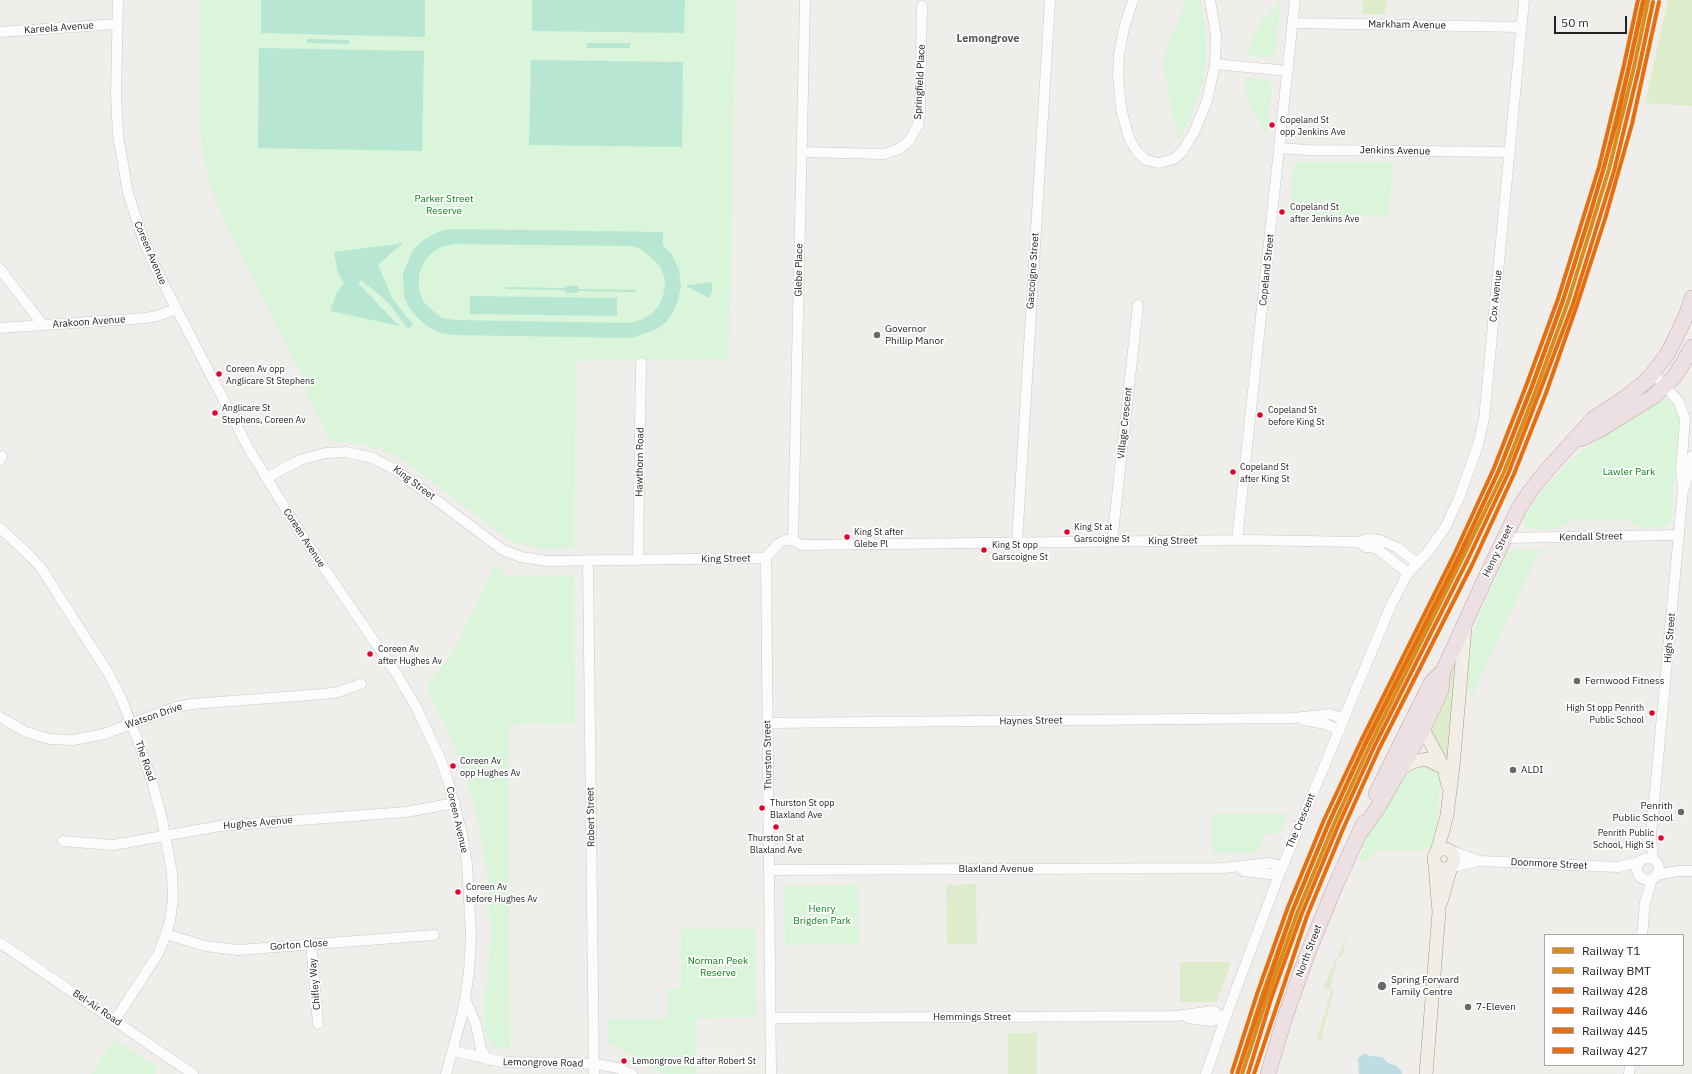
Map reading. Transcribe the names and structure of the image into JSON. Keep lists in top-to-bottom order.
{
  "streets": {
    "highway": ["Henry Street", "North Street"],
    "street": [
      "Markham Avenue",
      "Kareela Avenue",
      "Springfield Place",
      "Jenkins Avenue",
      "Coreen Avenue",
      "Glebe Place",
      "Copeland Street",
      "Gascoigne Street",
      "Cox Avenue",
      "Arakoon Avenue",
      "Village Crescent",
      "Hawthorn Road",
      "King Street",
      "Kendall Street",
      "High Street",
      "Watson Drive",
      "Haynes Street",
      "Thurston Street",
      "The Road",
      "Robert Street",
      "The Crescent",
      "Hughes Avenue",
      "Doonmore Street",
      "Blaxland Avenue",
      "Gorton Close",
      "Chifley Way",
      "Bel-Air Road",
      "Hemmings Street",
      "Lemongrove Road"
    ]
  },
  "crossings": [
    ["Markham Avenue", "Copeland Street"],
    ["Markham Avenue", "Cox Avenue"],
    ["Kareela Avenue", "Coreen Avenue"],
    ["Springfield Place", "Glebe Place"],
    ["Jenkins Avenue", "Copeland Street"],
    ["Jenkins Avenue", "Cox Avenue"],
    ["Coreen Avenue", "Arakoon Avenue"],
    ["Coreen Avenue", "King Street"],
    ["Coreen Avenue", "Hughes Avenue"],
    ["Coreen Avenue", "Lemongrove Road"],
    ["Glebe Place", "King Street"],
    ["Copeland Street", "King Street"],
    ["Gascoigne Street", "King Street"],
    ["Cox Avenue", "King Street"],
    ["Cox Avenue", "The Crescent"],
    ["Village Crescent", "King Street"],
    ["Hawthorn Road", "King Street"],
    ["King Street", "Thurston Street"],
    ["King Street", "Robert Street"],
    ["King Street", "The Crescent"],
    ["Kendall Street", "Henry Street"],
    ["Kendall Street", "High Street"],
    ["Henry Street", "North Street"],
    ["High Street", "Doonmore Street"],
    ["Watson Drive", "The Road"],
    ["Haynes Street", "Thurston Street"],
    ["Haynes Street", "The Crescent"],
    ["Thurston Street", "Blaxland Avenue"],
    ["Thurston Street", "Hemmings Street"],
    ["The Road", "Hughes Avenue"],
    ["The Road", "Gorton Close"],
    ["The Road", "Bel-Air Road"],
    ["Robert Street", "Lemongrove Road"],
    ["The Crescent", "Blaxland Avenue"],
    ["The Crescent", "Hemmings Street"],
    ["Gorton Close", "Chifley Way"]
  ],
  "districts": ["Lemongrove"],
  "parks": [
    "Parker Street Reserve",
    "Lawler Park",
    "Henry Brigden Park",
    "Norman Peek Reserve"
  ],
  "places": [
    "Copeland St opp Jenkins Ave",
    "Copeland St after Jenkins Ave",
    "Governor Phillip Manor",
    "Coreen Av opp Anglicare St Stephens",
    "Anglicare St Stephens, Coreen Av",
    "Copeland St before King St",
    "Copeland St after King St",
    "King St at Garscoigne St",
    "King St after Glebe Pl",
    "King St opp Garscoigne St",
    "Coreen Av after Hughes Av",
    "Fernwood Fitness",
    "High St opp Penrith Public School",
    "Coreen Av opp Hughes Av",
    "ALDI",
    "Thurston St opp Blaxland Ave",
    "Penrith Public School",
    "Thurston St at Blaxland Ave",
    "Penrith Public School, High St",
    "Coreen Av before Hughes Av",
    "Spring Forward Family Centre",
    "7-Eleven",
    "Lemongrove Rd after Robert St"
  ],
  "lines": [
    "rail line T1",
    "rail line 428",
    "rail line 445",
    "rail line BMT",
    "rail line 446",
    "rail line 427"
  ],
  "legend": [
    "Railway T1",
    "Railway BMT",
    "Railway 428",
    "Railway 446",
    "Railway 445",
    "Railway 427"
  ],
  "scale_bar": "50 m"
}
